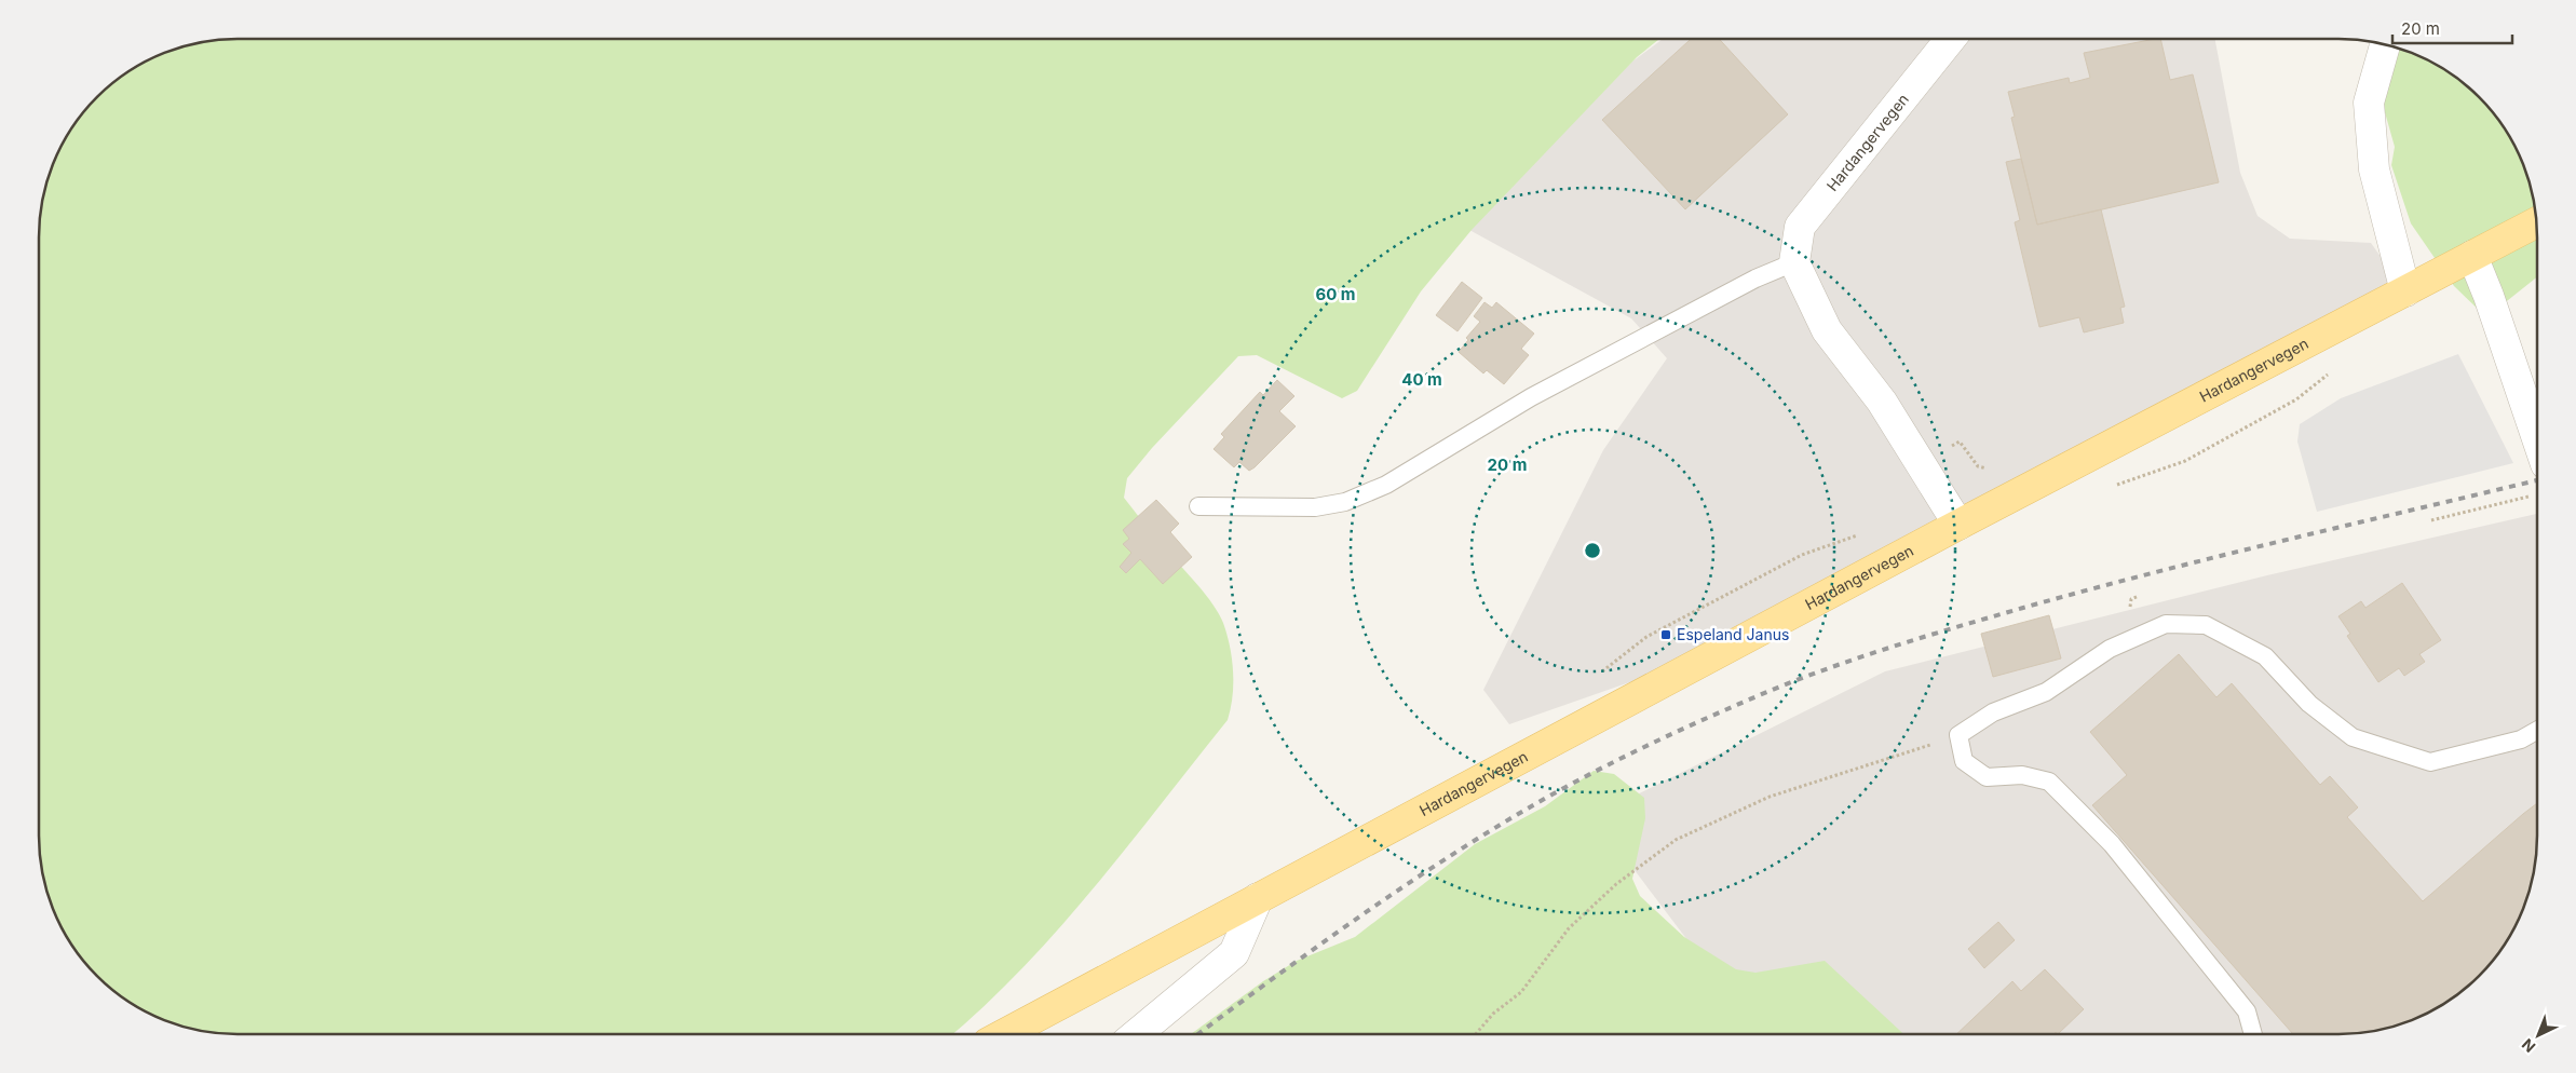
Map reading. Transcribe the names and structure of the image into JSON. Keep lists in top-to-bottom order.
{
  "streets": {
    "main road": ["Hardangervegen"]
  },
  "places": {
    "transit": ["Espeland Janus"]
  },
  "scale_bar": "20 m",
  "north": "bottom left",
  "rings": ["60 m", "40 m", "20 m"]
}
